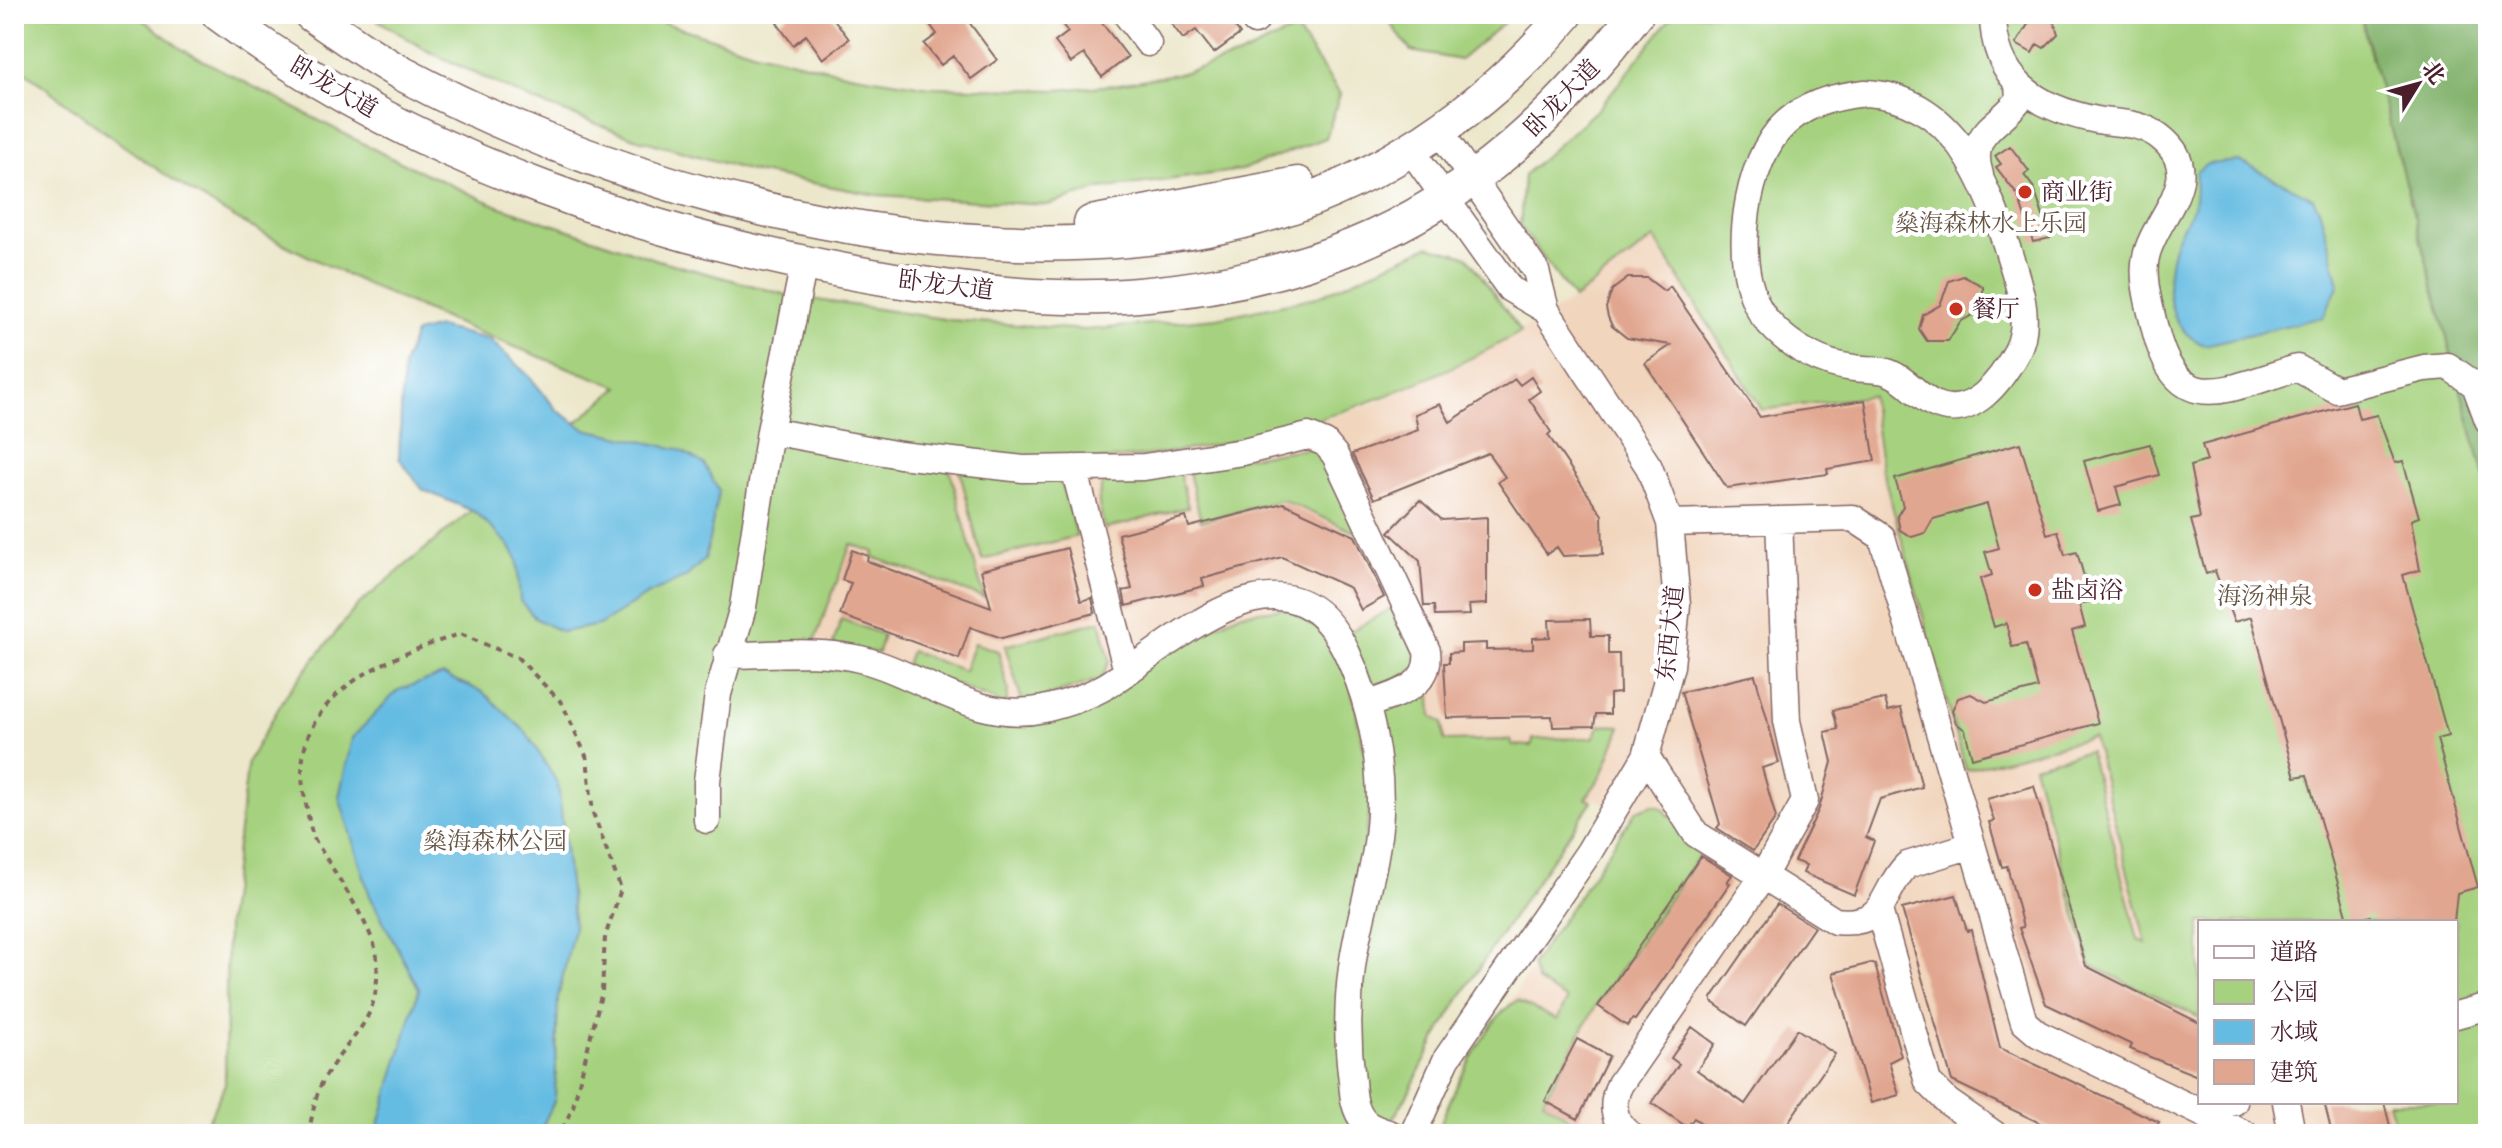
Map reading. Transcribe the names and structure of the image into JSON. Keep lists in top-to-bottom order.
{
  "streets": {
    "main road": ["卧龙大道"],
    "street": ["东西大道"]
  },
  "crossings": [
    ["卧龙大道", "东西大道"]
  ],
  "parks": ["燊海森林水上乐园", "海汤神泉", "燊海森林公园"],
  "places": ["商业街", "餐厅", "盐卤浴"],
  "legend": [
    "道路",
    "公园",
    "水域",
    "建筑"
  ],
  "north": "top right"
}
